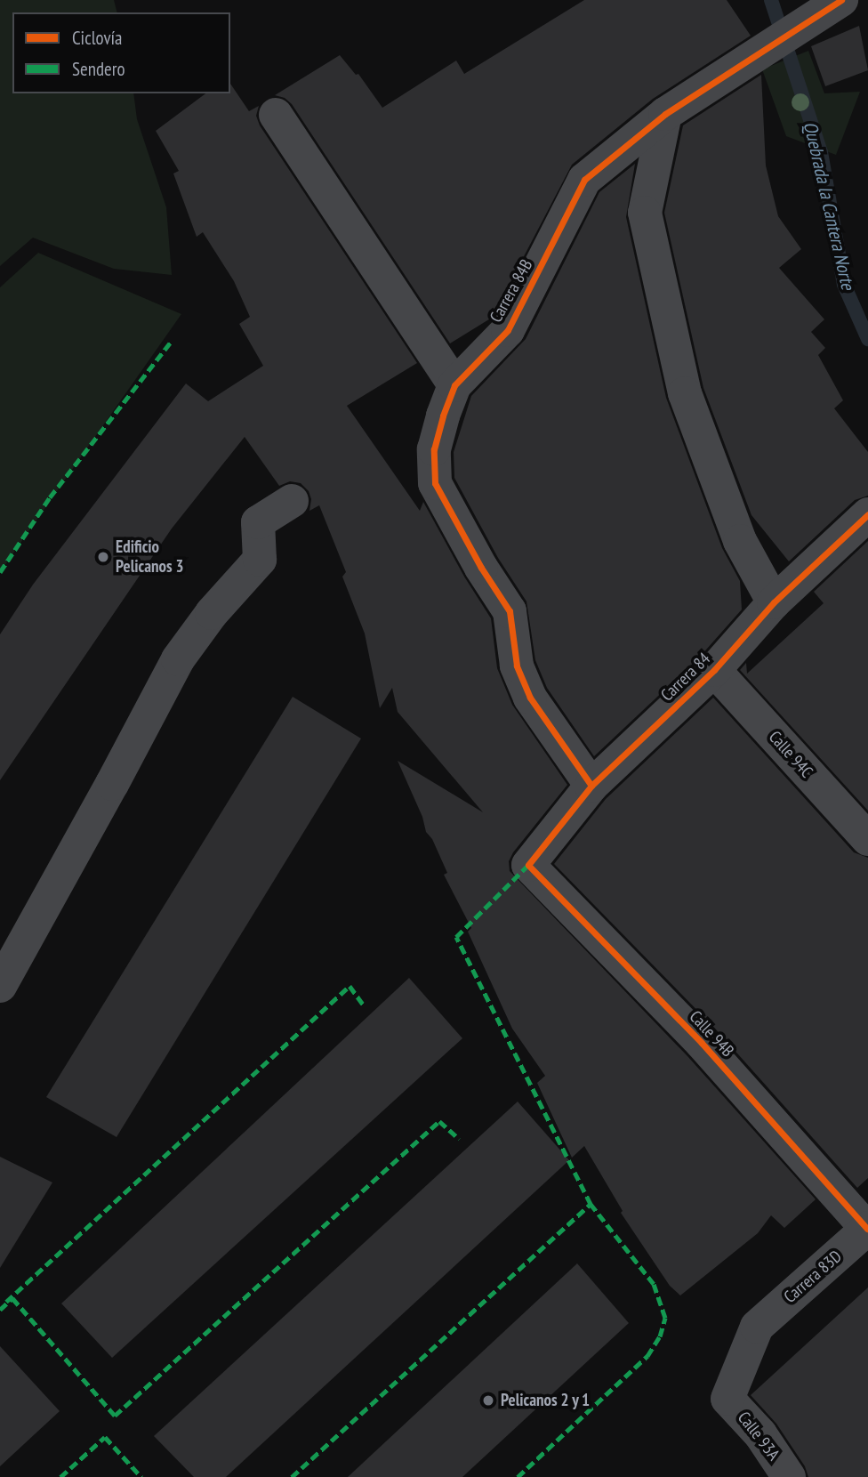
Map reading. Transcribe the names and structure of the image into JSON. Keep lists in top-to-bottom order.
{
  "streets": {
    "street": [
      "Carrera 84B",
      "Carrera 84",
      "Calle 94C",
      "Calle 94B",
      "Carrera 83D",
      "Calle 93A"
    ]
  },
  "crossings": [
    ["Carrera 84B", "Carrera 84"],
    ["Carrera 84", "Calle 94C"],
    ["Carrera 84", "Calle 94B"],
    ["Calle 94B", "Carrera 83D"],
    ["Carrera 83D", "Calle 93A"]
  ],
  "water": ["Quebrada la Cantera Norte"],
  "places": ["Edificio Pelicanos 3", "Pelicanos 2 y 1"],
  "legend": ["Ciclovía", "Sendero"]
}
